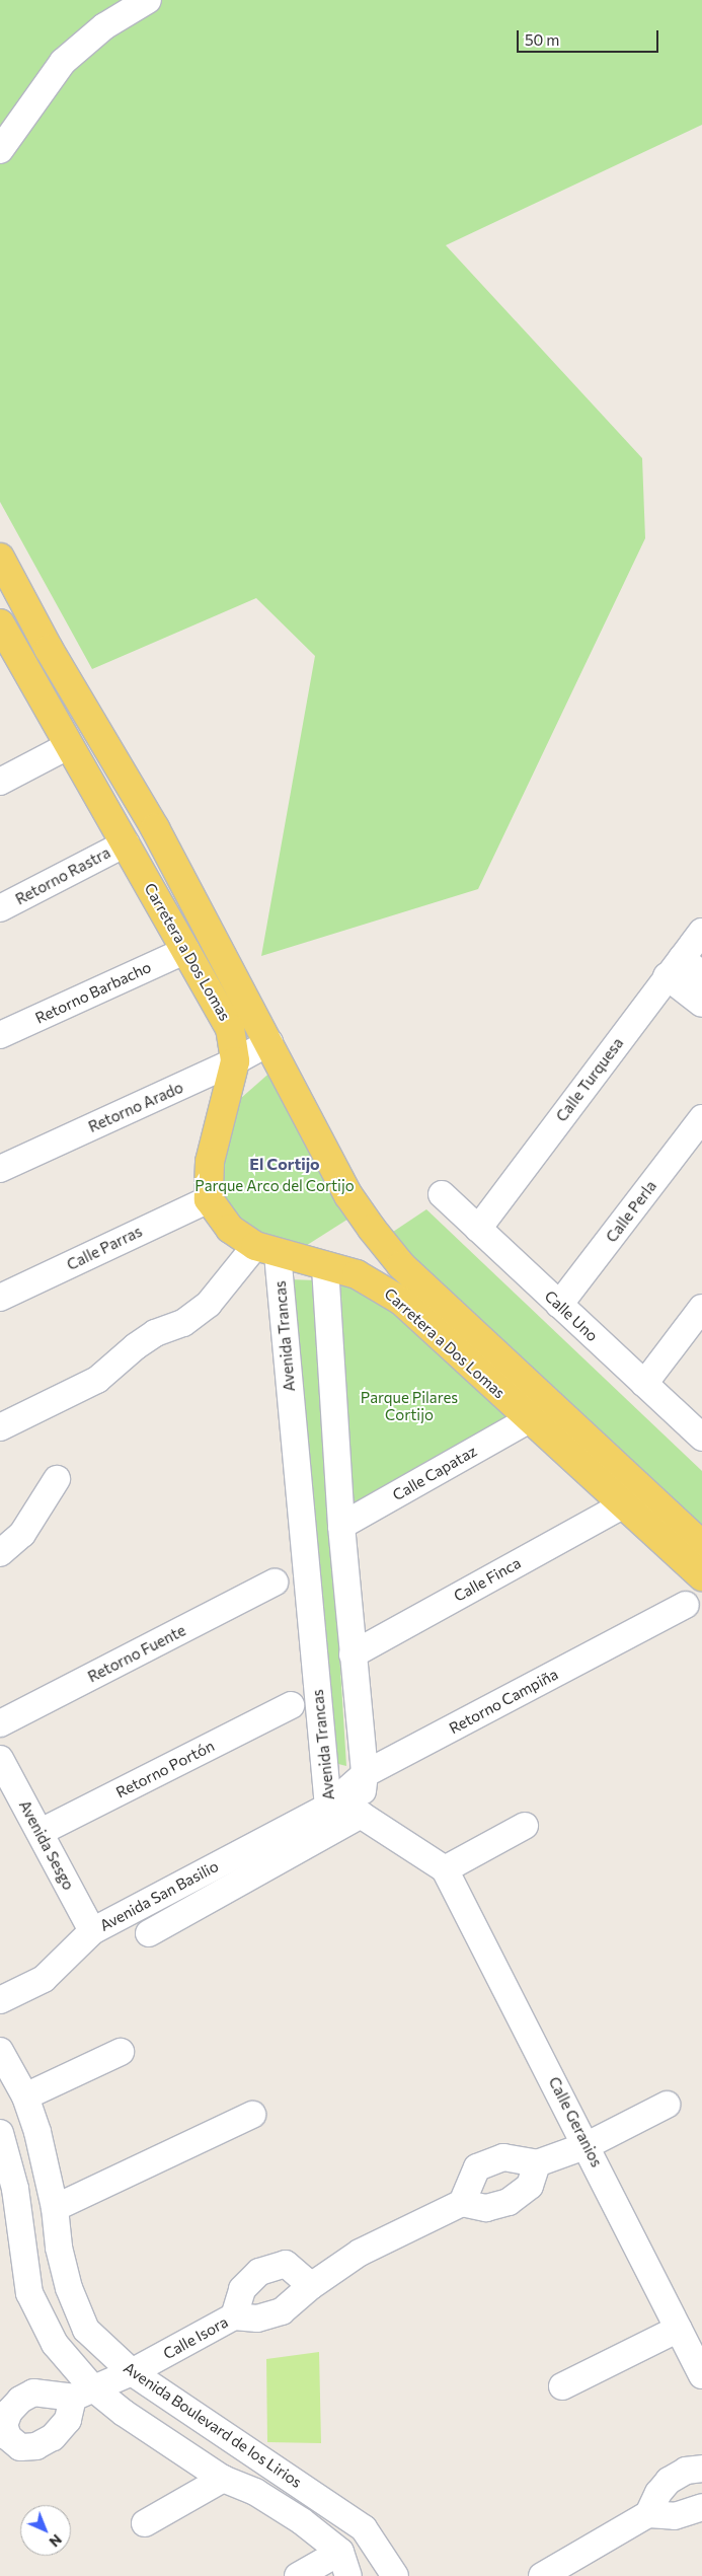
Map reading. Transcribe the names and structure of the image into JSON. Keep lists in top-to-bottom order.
{
  "streets": {
    "main road": ["Carretera a Dos Lomas"],
    "street": [
      "Retorno Rastra",
      "Retorno Barbacho",
      "Calle Turquesa",
      "Retorno Arado",
      "Calle Perla",
      "Calle Parras",
      "Calle Uno",
      "Avenida Trancas",
      "Calle Capataz",
      "Calle Finca",
      "Retorno Fuente",
      "Retorno Campiña",
      "Retorno Portón",
      "Avenida Sesgo",
      "Avenida San Basilio",
      "Calle Geranios",
      "Calle Isora",
      "Avenida Boulevard de los Lirios"
    ]
  },
  "crossings": [
    ["Retorno Rastra", "Carretera a Dos Lomas"],
    ["Carretera a Dos Lomas", "Retorno Barbacho"],
    ["Carretera a Dos Lomas", "Retorno Arado"],
    ["Carretera a Dos Lomas", "Calle Parras"],
    ["Carretera a Dos Lomas", "Avenida Trancas"],
    ["Carretera a Dos Lomas", "Calle Capataz"],
    ["Carretera a Dos Lomas", "Calle Finca"],
    ["Calle Turquesa", "Calle Uno"],
    ["Calle Perla", "Calle Uno"],
    ["Avenida Trancas", "Retorno Campiña"],
    ["Avenida Trancas", "Avenida San Basilio"],
    ["Avenida Trancas", "Calle Geranios"],
    ["Retorno Campiña", "Avenida San Basilio"],
    ["Retorno Portón", "Avenida Sesgo"],
    ["Avenida Sesgo", "Avenida San Basilio"],
    ["Calle Isora", "Avenida Boulevard de los Lirios"]
  ],
  "districts": ["El Cortijo"],
  "parks": ["Parque Arco del Cortijo", "Parque Pilares Cortijo"],
  "scale_bar": "50 m",
  "north": "bottom right"
}
